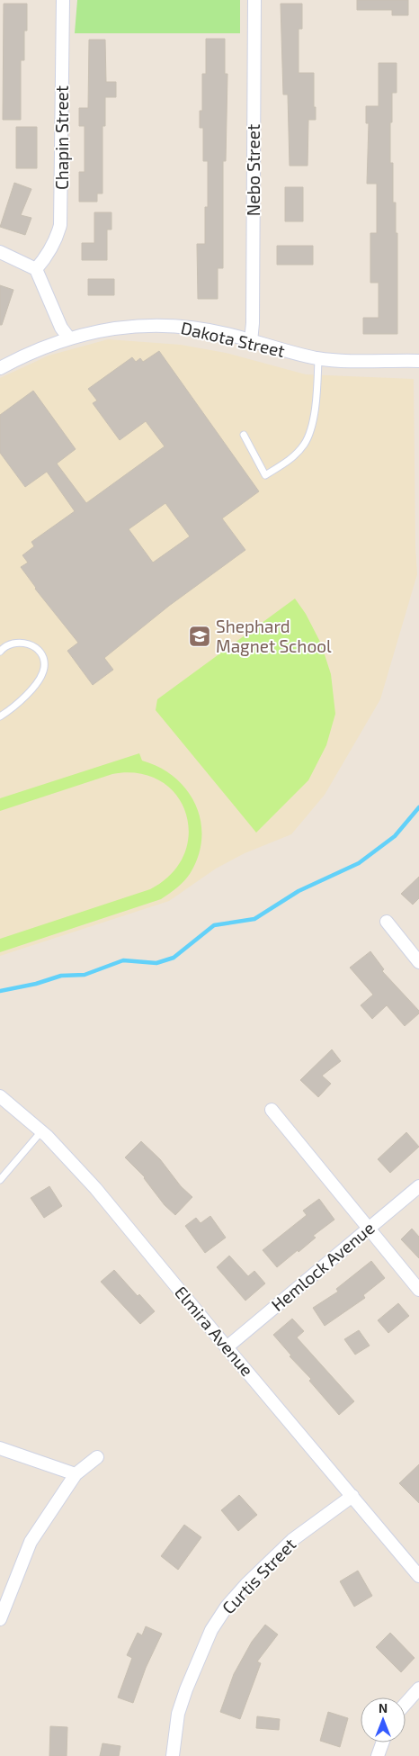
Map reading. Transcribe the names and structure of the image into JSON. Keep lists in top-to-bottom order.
{
  "streets": {
    "street": [
      "Chapin Street",
      "Nebo Street",
      "Dakota Street",
      "Hemlock Avenue",
      "Elmira Avenue",
      "Curtis Street"
    ]
  },
  "crossings": [
    ["Nebo Street", "Dakota Street"],
    ["Hemlock Avenue", "Elmira Avenue"],
    ["Elmira Avenue", "Curtis Street"]
  ],
  "places": {
    "school or university": ["Shephard Magnet School"]
  },
  "north": "top"
}
